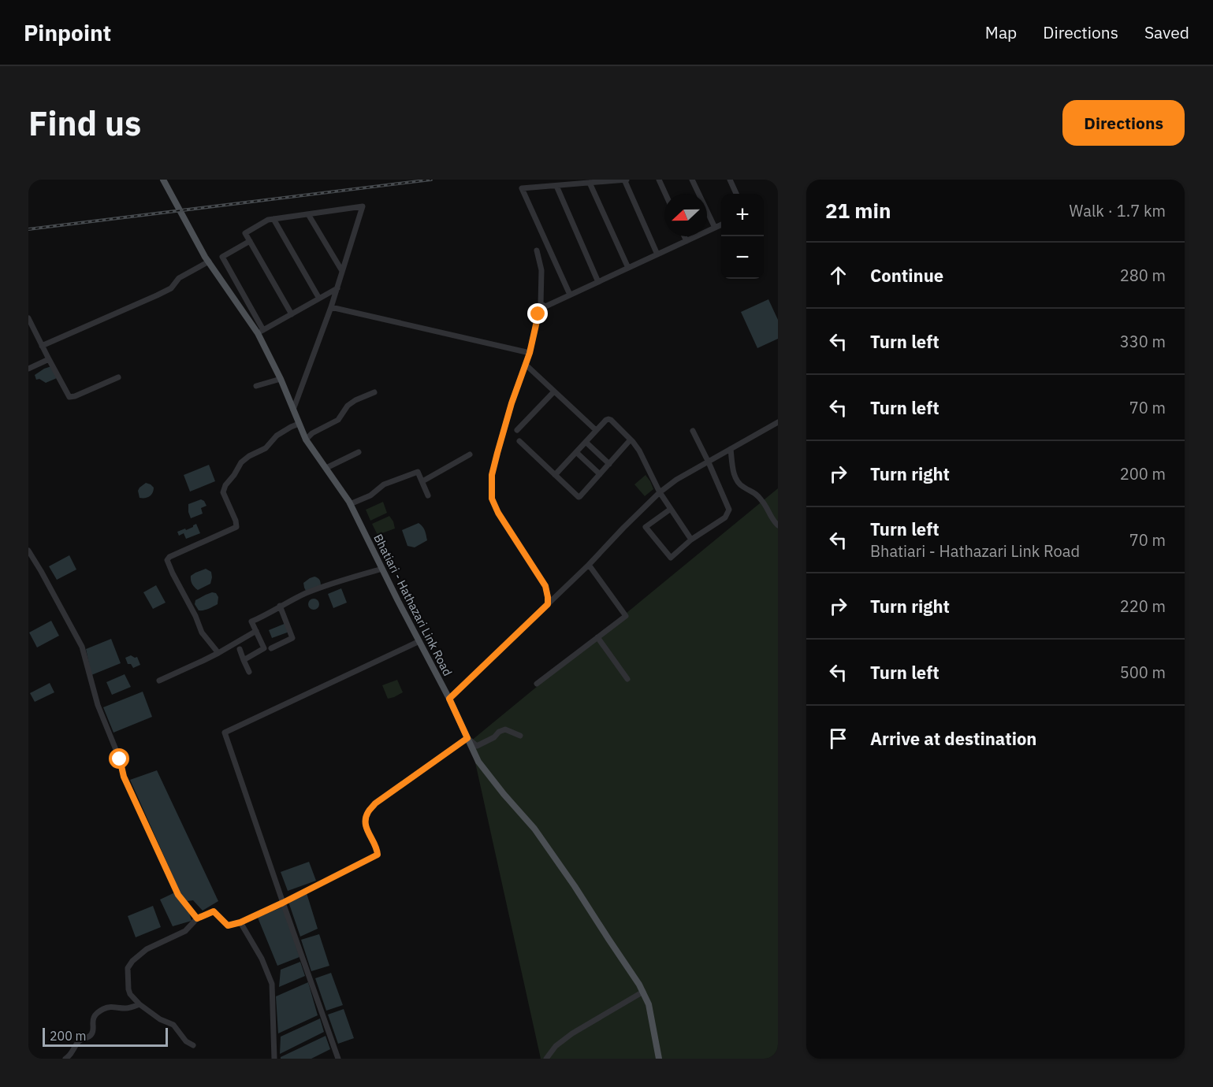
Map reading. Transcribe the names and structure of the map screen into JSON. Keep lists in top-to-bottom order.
{
  "streets": {
    "main road": ["Bhatiari - Hathazari Link Road"]
  },
  "scale_bar": "200 m",
  "north": "left",
  "page": {
    "header": "Pinpoint",
    "nav": ["Map", "Directions", "Saved"],
    "buttons": "Directions",
    "title": "Find us",
    "heading": ["21 min", "Walk · 1.7 km"],
    "map_buttons": ["+", "−"],
    "list": [
      ["Continue", "280 m"],
      ["Turn left", "330 m"],
      ["Turn left", "70 m"],
      ["Turn right", "200 m"],
      ["Turn left", "Bhatiari - Hathazari Link Road", "70 m"],
      ["Turn right", "220 m"],
      ["Turn left", "500 m"],
      "Arrive at destination"
    ],
    "scale": "200 m"
  }
}
